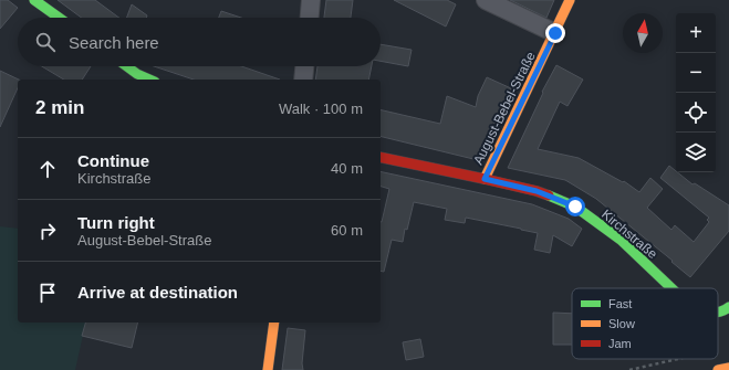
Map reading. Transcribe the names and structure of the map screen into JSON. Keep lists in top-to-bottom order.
{
  "streets": {
    "street": ["August-Bebel-Straße", "Kirchstraße"]
  },
  "crossings": [
    ["August-Bebel-Straße", "Kirchstraße"]
  ],
  "legend": ["Fast", "Slow", "Jam"],
  "north": "top",
  "page": {
    "map_buttons": ["+", "−"],
    "search": "Search here",
    "heading": ["2 min", "Walk · 100 m"],
    "list": [
      ["Continue", "Kirchstraße", "40 m"],
      ["Turn right", "August-Bebel-Straße", "60 m"],
      "Arrive at destination"
    ]
  }
}
